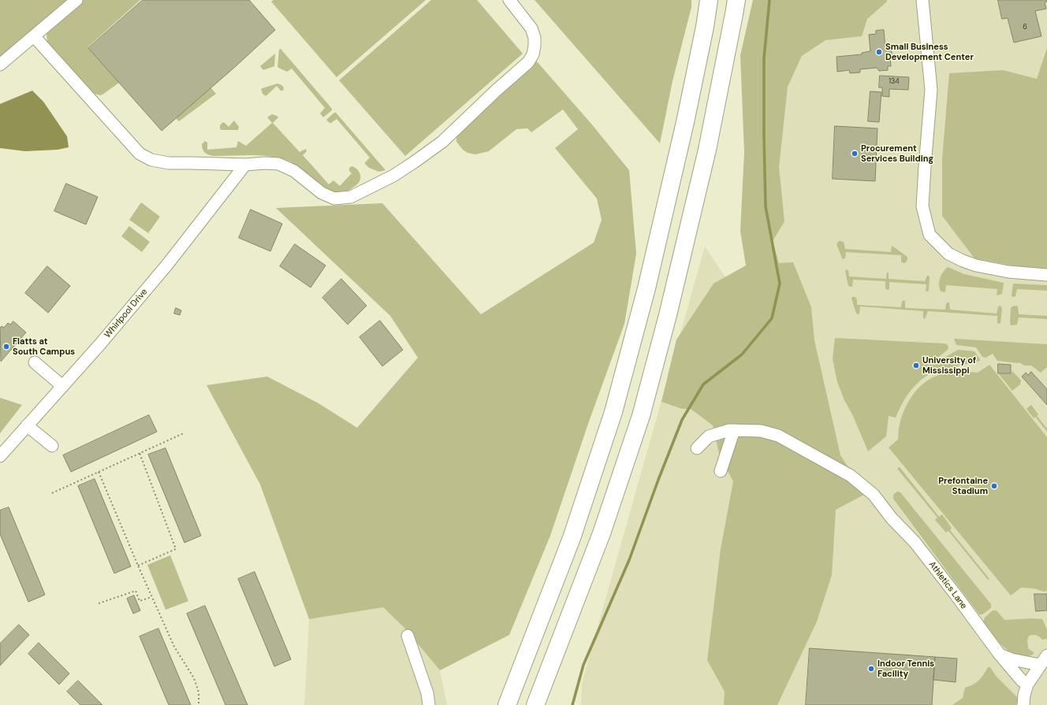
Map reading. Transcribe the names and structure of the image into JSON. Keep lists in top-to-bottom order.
{
  "streets": {
    "street": ["Whirlpool Drive", "Athletics Lane"]
  },
  "places": [
    "Small Business Development Center",
    "Procurement Services Building",
    "Flatts at South Campus",
    "University of Mississippi",
    "Prefontaine Stadium",
    "Indoor Tennis Facility"
  ],
  "house_numbers": ["6", "134"]
}
